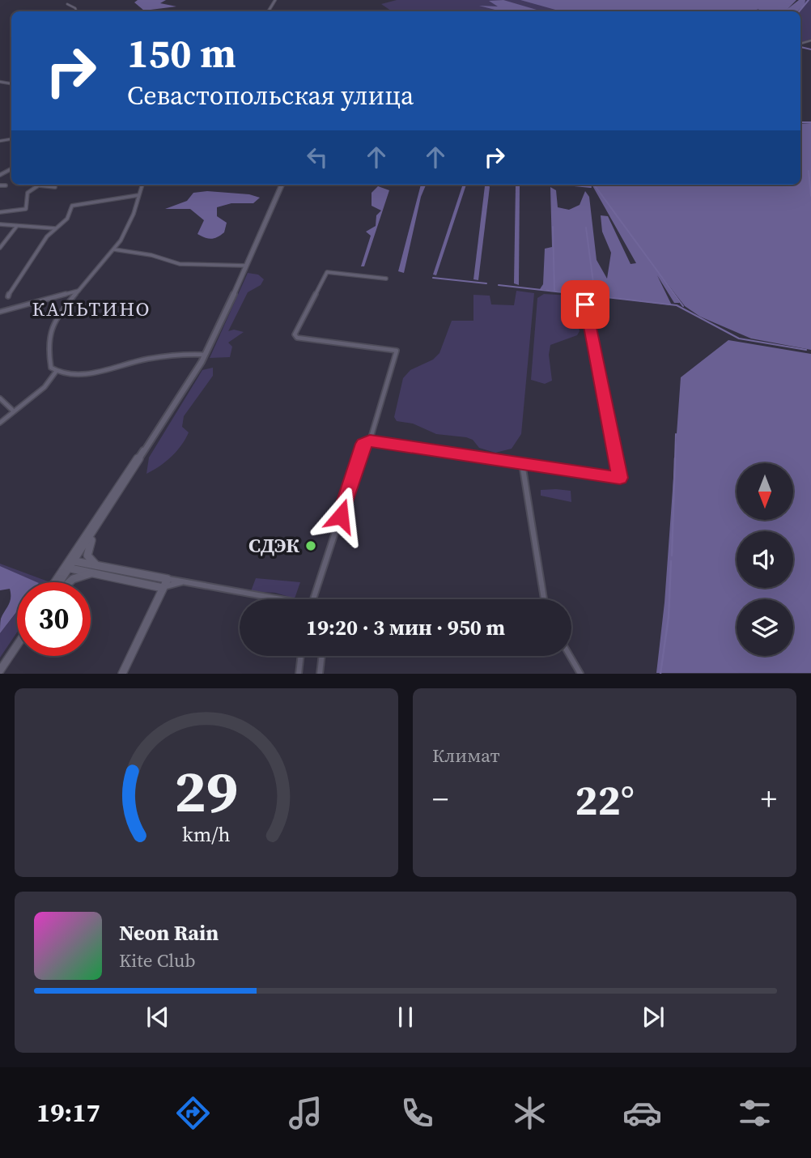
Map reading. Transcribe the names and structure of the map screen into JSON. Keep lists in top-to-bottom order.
{
  "districts": ["КАЛЬТИНО"],
  "places": ["СДЭК"],
  "north": "bottom",
  "page": {
    "turn": ["150 m", "Севастопольская улица"],
    "limit": "30",
    "trip": "19:20 · 3 мин · 950 m",
    "tile": "Климат",
    "heat": ["−", "22°", "+"],
    "song": ["Neon Rain", "Kite Club"],
    "tabs": "19:17",
    "gauge": ["29", "km/h"]
  }
}
